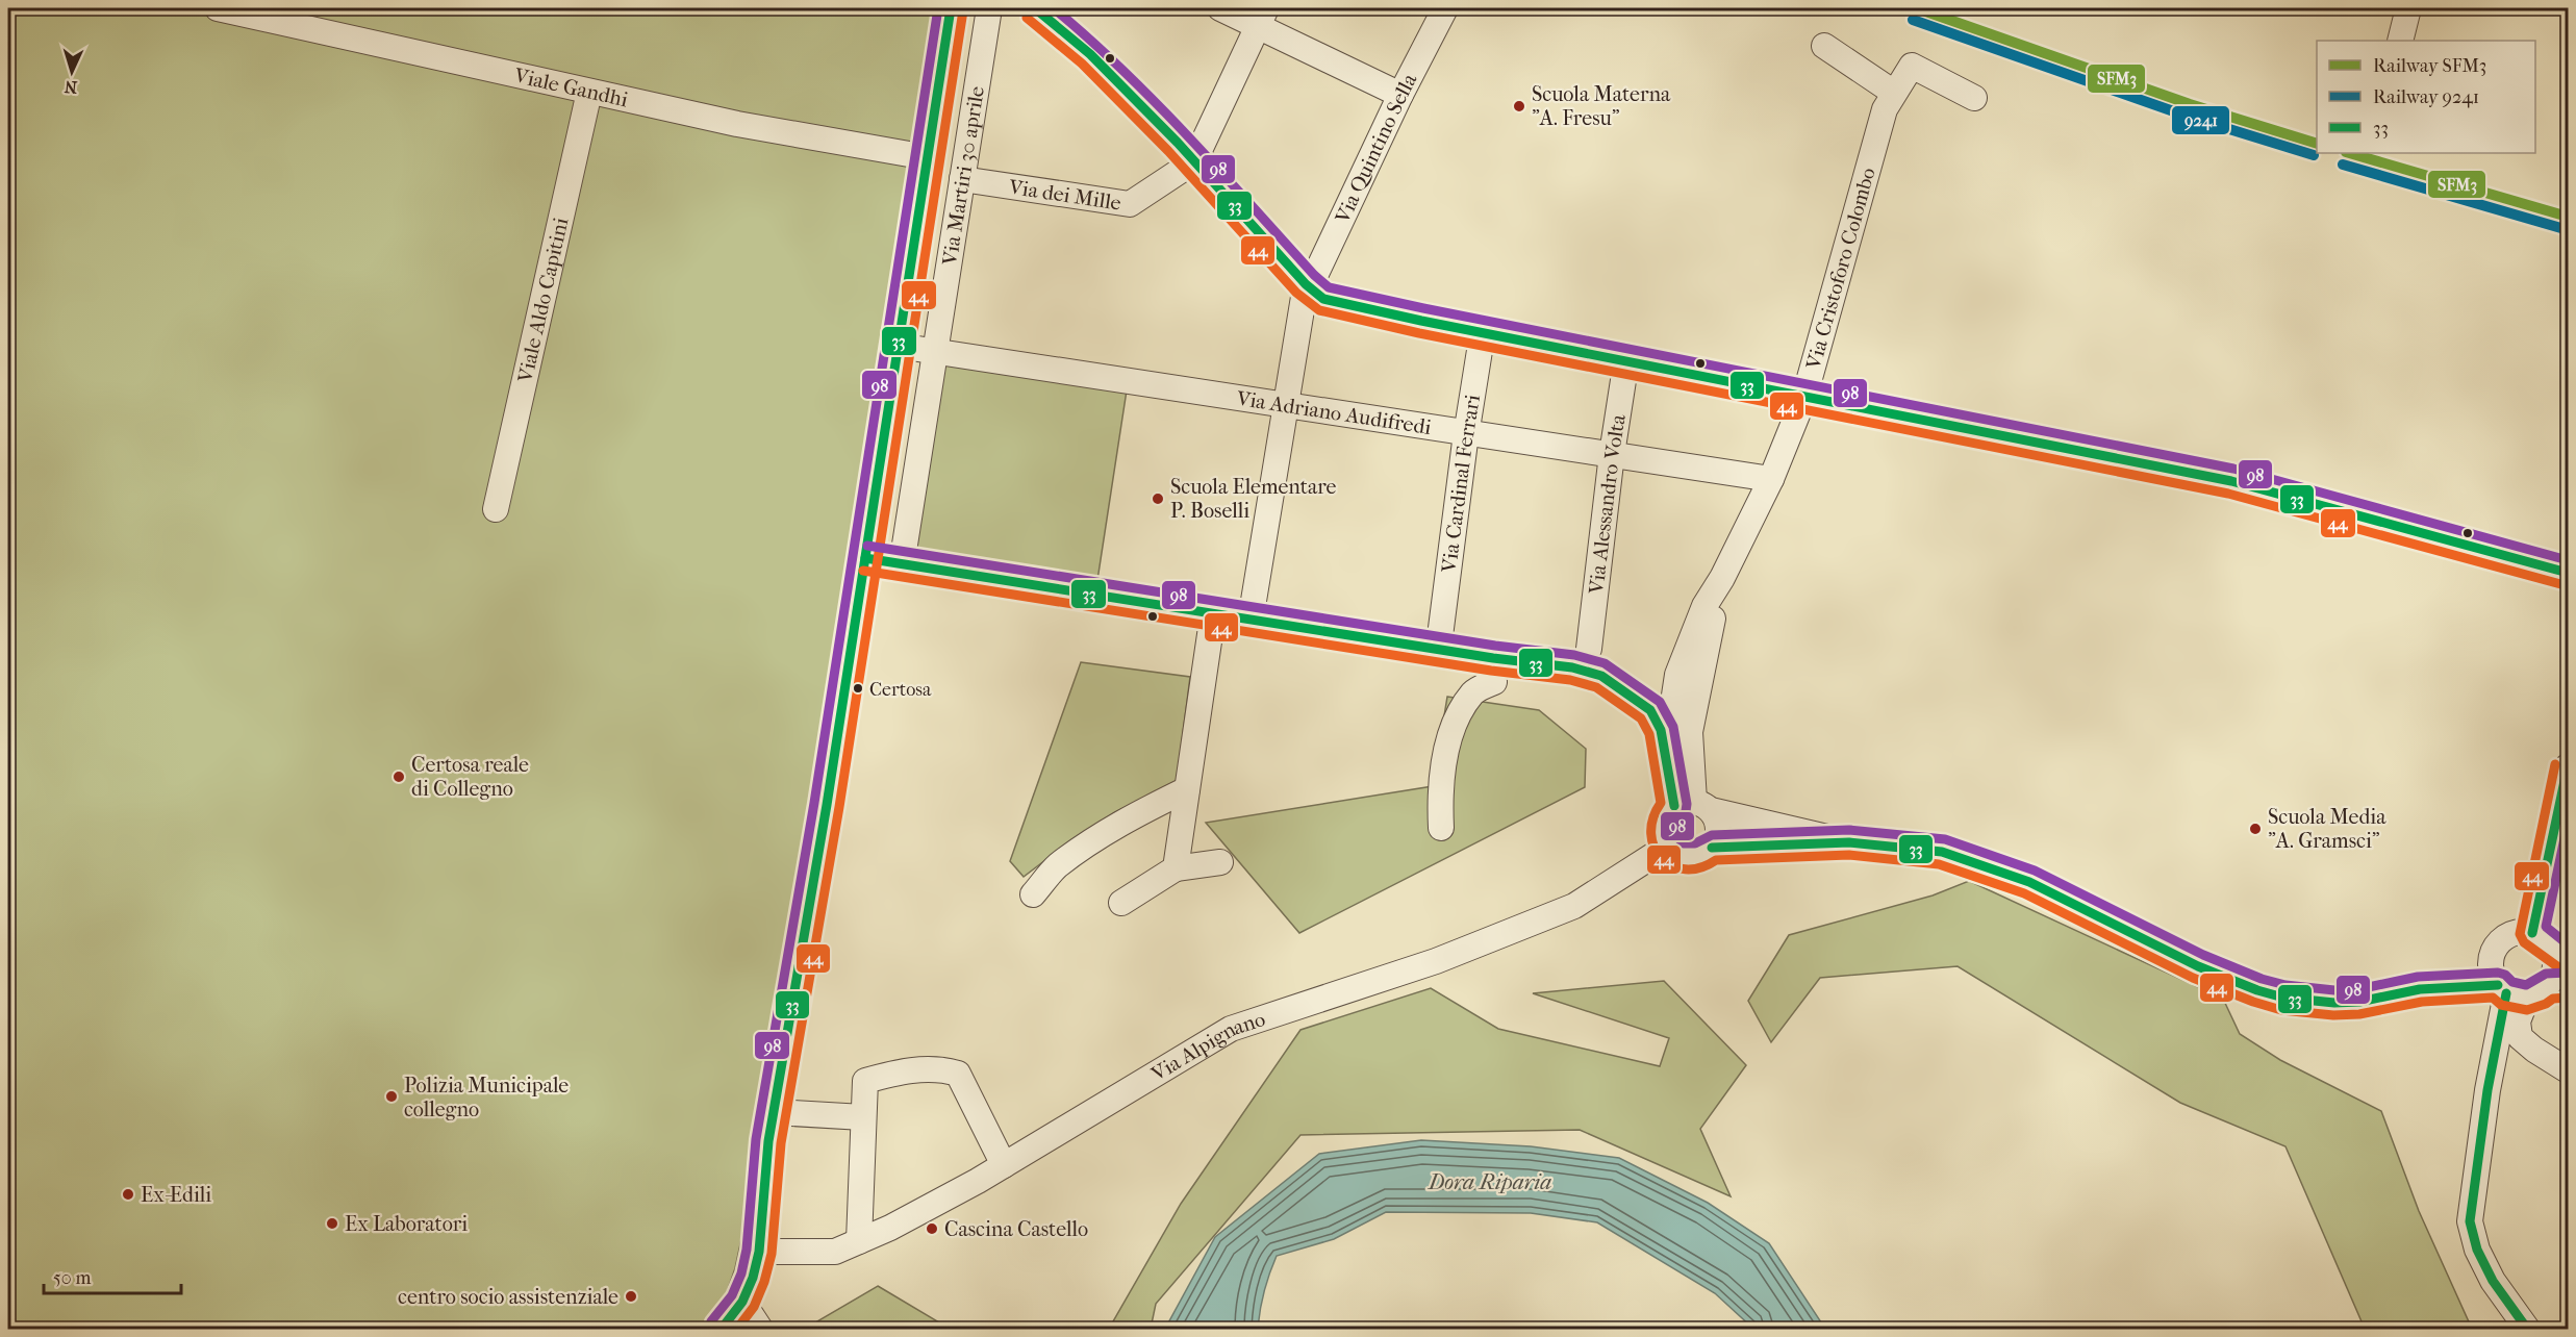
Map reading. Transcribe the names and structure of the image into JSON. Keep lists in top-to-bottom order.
{
  "streets": {
    "street": [
      "Viale Gandhi",
      "Via Quintino Sella",
      "Via Martiri 30 aprile",
      "Via dei Mille",
      "Via Cristoforo Colombo",
      "Viale Aldo Capitini",
      "Via Adriano Audifredi",
      "Via Cardinal Ferrari",
      "Via Alessandro Volta",
      "Via Alpignano"
    ]
  },
  "crossings": [
    ["Viale Gandhi", "Via Martiri 30 aprile"],
    ["Viale Gandhi", "Viale Aldo Capitini"],
    ["Via Martiri 30 aprile", "Via dei Mille"],
    ["Via Martiri 30 aprile", "Via Adriano Audifredi"],
    ["Via Martiri 30 aprile", "Via Alpignano"],
    ["Via Cristoforo Colombo", "Via Adriano Audifredi"],
    ["Via Cristoforo Colombo", "Via Alpignano"],
    ["Via Adriano Audifredi", "Via Cardinal Ferrari"],
    ["Via Adriano Audifredi", "Via Alessandro Volta"]
  ],
  "water": ["Dora Riparia"],
  "places": [
    "Scuola Materna \"A. Fresu\"",
    "Scuola Elementare P. Boselli",
    "Certosa",
    "Certosa reale di Collegno",
    "Scuola Media \"A. Gramsci\"",
    "Polizia Municipale collegno",
    "Ex-Edili",
    "Ex Laboratori",
    "Cascina Castello",
    "centro socio assistenziale"
  ],
  "lines": [
    "rail line SFM3",
    "transit line 33",
    "transit line 98",
    "transit line 44",
    "rail line 9241"
  ],
  "legend": ["Railway SFM3", "Railway 9241", "33"],
  "scale_bar": "50 m",
  "north": "bottom"
}
